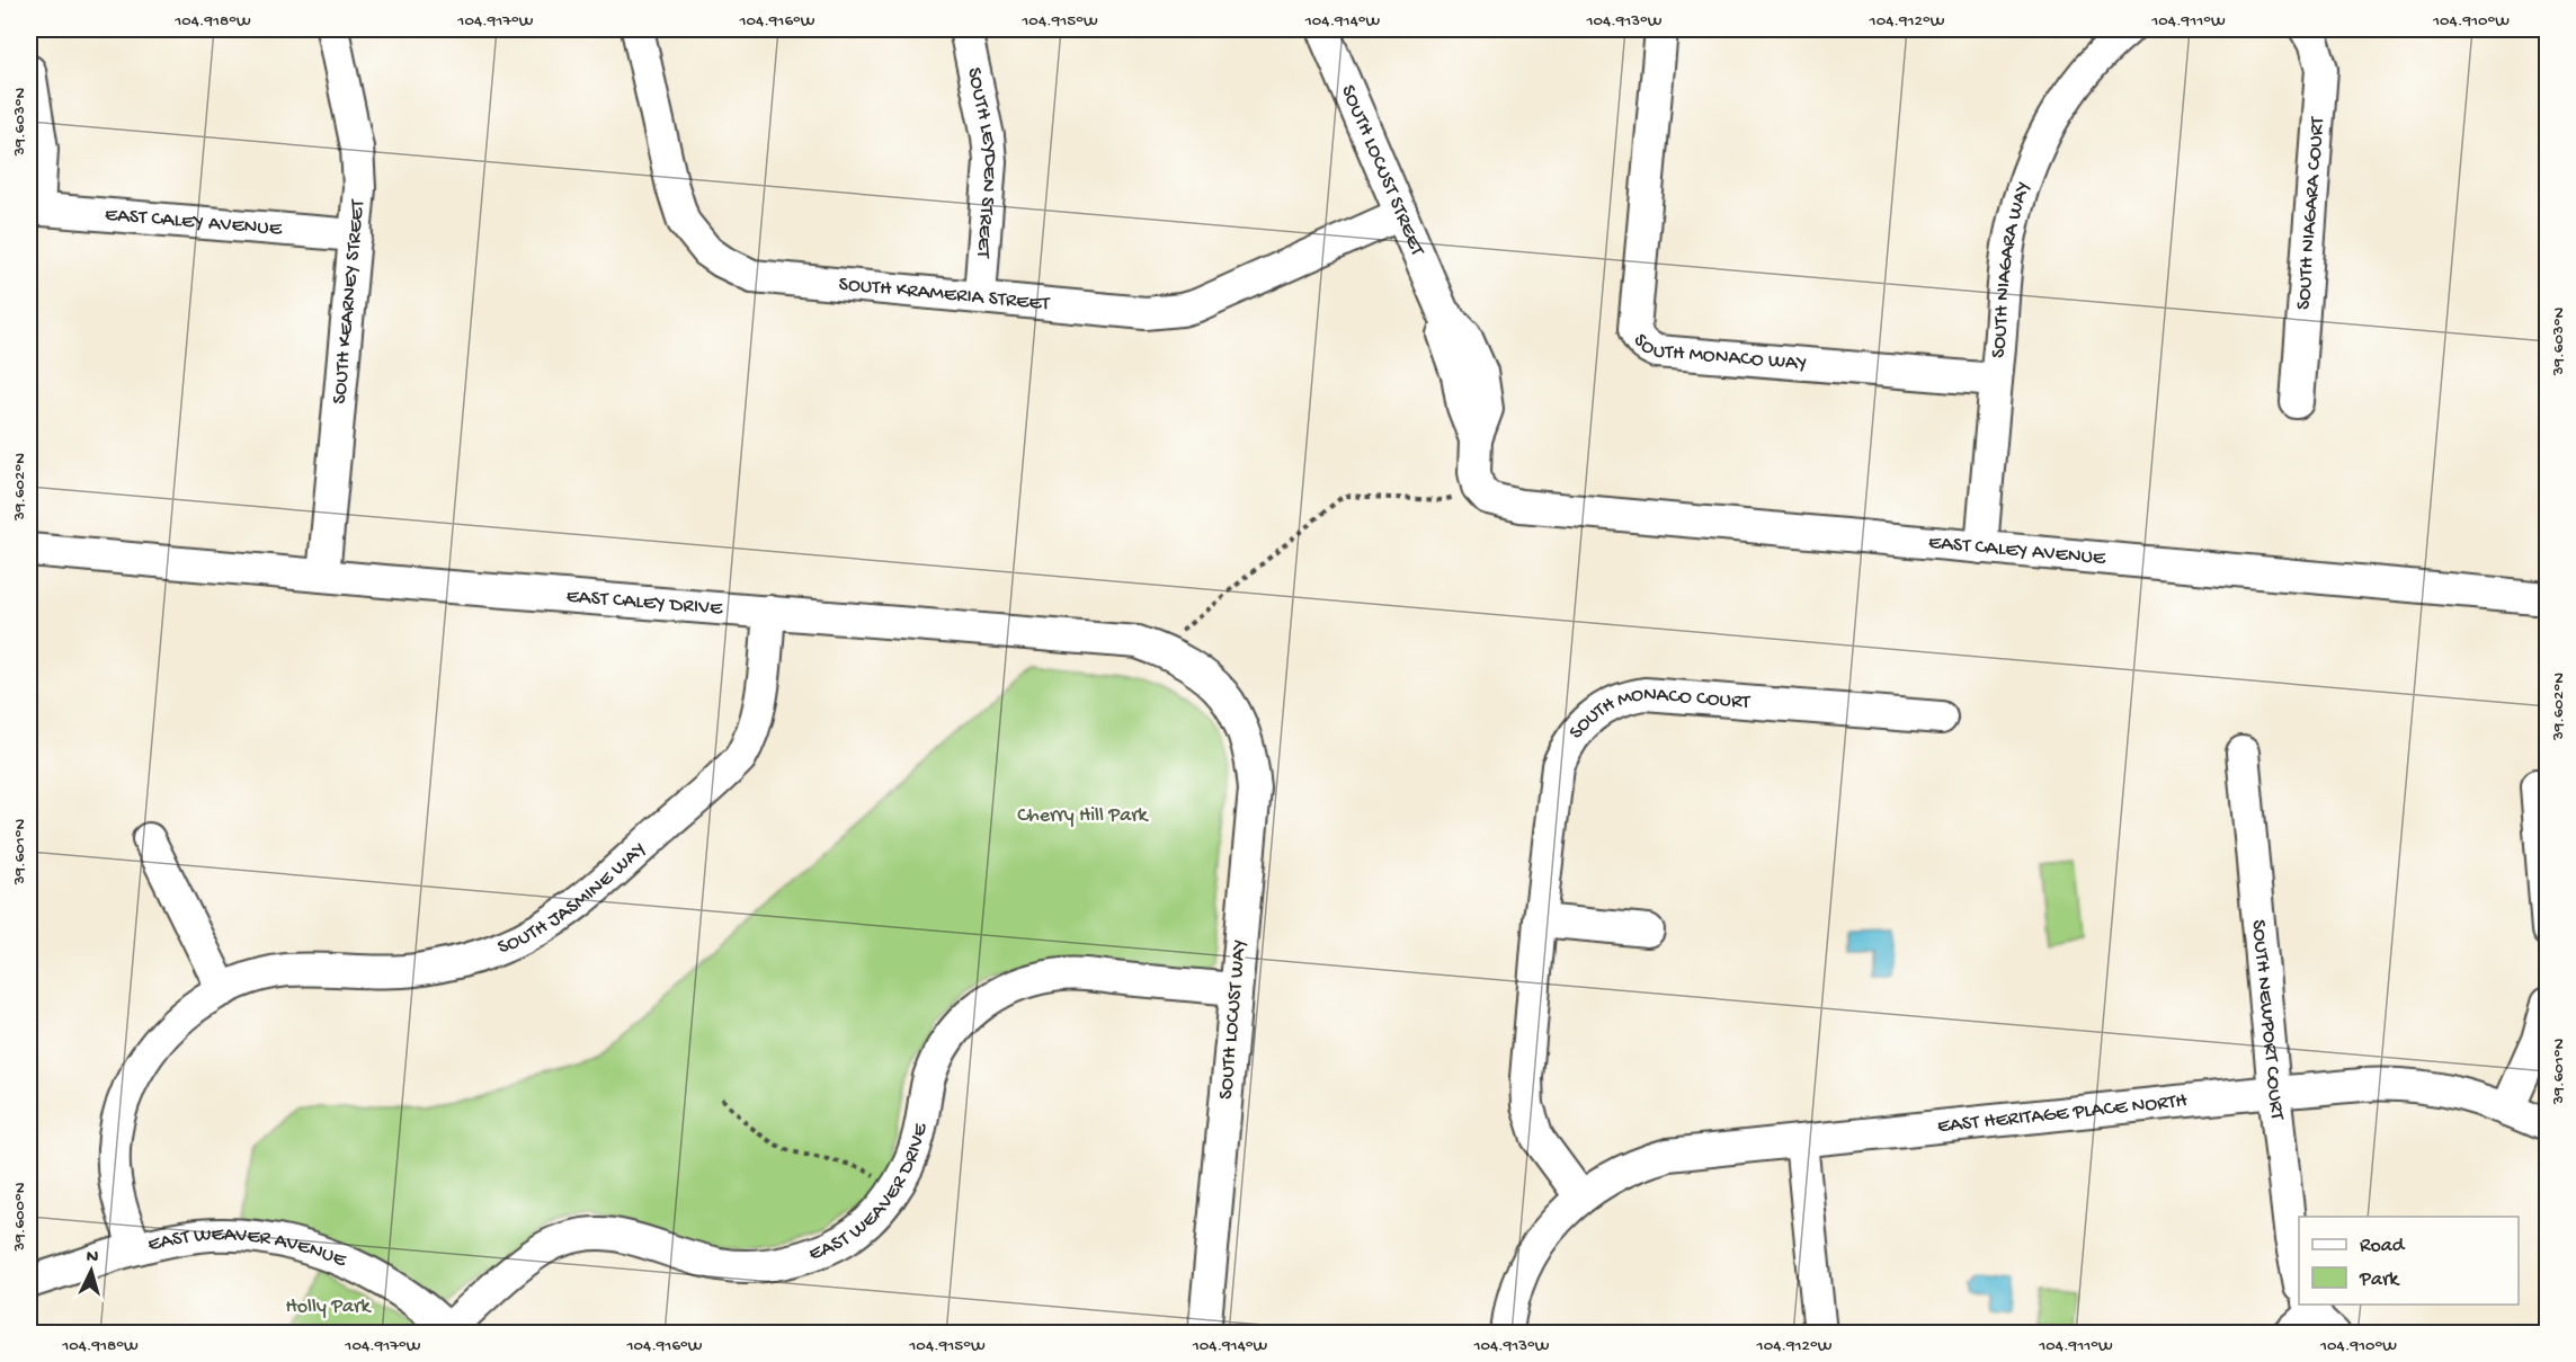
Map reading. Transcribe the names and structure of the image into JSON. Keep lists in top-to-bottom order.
{
  "streets": {
    "street": [
      "SOUTH LEYDEN STREET",
      "SOUTH LOCUST STREET",
      "SOUTH NIAGARA COURT",
      "EAST CALEY AVENUE",
      "SOUTH NIAGARA WAY",
      "SOUTH KRAMERIA STREET",
      "SOUTH KEARNEY STREET",
      "SOUTH MONACO WAY",
      "EAST CALEY DRIVE",
      "SOUTH MONACO COURT",
      "SOUTH JASMINE WAY",
      "SOUTH LOCUST WAY",
      "SOUTH NEWPORT COURT",
      "EAST HERITAGE PLACE NORTH",
      "EAST WEAVER DRIVE",
      "EAST WEAVER AVENUE"
    ]
  },
  "crossings": [
    ["SOUTH LEYDEN STREET", "SOUTH KRAMERIA STREET"],
    ["SOUTH LOCUST STREET", "EAST CALEY AVENUE"],
    ["SOUTH LOCUST STREET", "SOUTH KRAMERIA STREET"],
    ["EAST CALEY AVENUE", "SOUTH NIAGARA WAY"],
    ["EAST CALEY AVENUE", "SOUTH KEARNEY STREET"],
    ["SOUTH NIAGARA WAY", "SOUTH MONACO WAY"],
    ["SOUTH KEARNEY STREET", "EAST CALEY DRIVE"],
    ["EAST CALEY DRIVE", "SOUTH JASMINE WAY"],
    ["EAST CALEY DRIVE", "SOUTH LOCUST WAY"],
    ["SOUTH MONACO COURT", "EAST HERITAGE PLACE NORTH"],
    ["SOUTH JASMINE WAY", "EAST WEAVER AVENUE"],
    ["SOUTH LOCUST WAY", "EAST WEAVER DRIVE"],
    ["SOUTH NEWPORT COURT", "EAST HERITAGE PLACE NORTH"],
    ["EAST WEAVER DRIVE", "EAST WEAVER AVENUE"]
  ],
  "parks": ["Cherry Hill Park", "Holly Park"],
  "legend": ["Road", "Park"],
  "north": "top",
  "coordinates": [
    "104.918°W",
    "104.917°W",
    "104.916°W",
    "104.915°W",
    "104.914°W",
    "104.913°W",
    "104.912°W",
    "104.911°W",
    "104.910°W",
    "39.603°N",
    "39.602°N",
    "39.601°N",
    "39.600°N"
  ]
}
